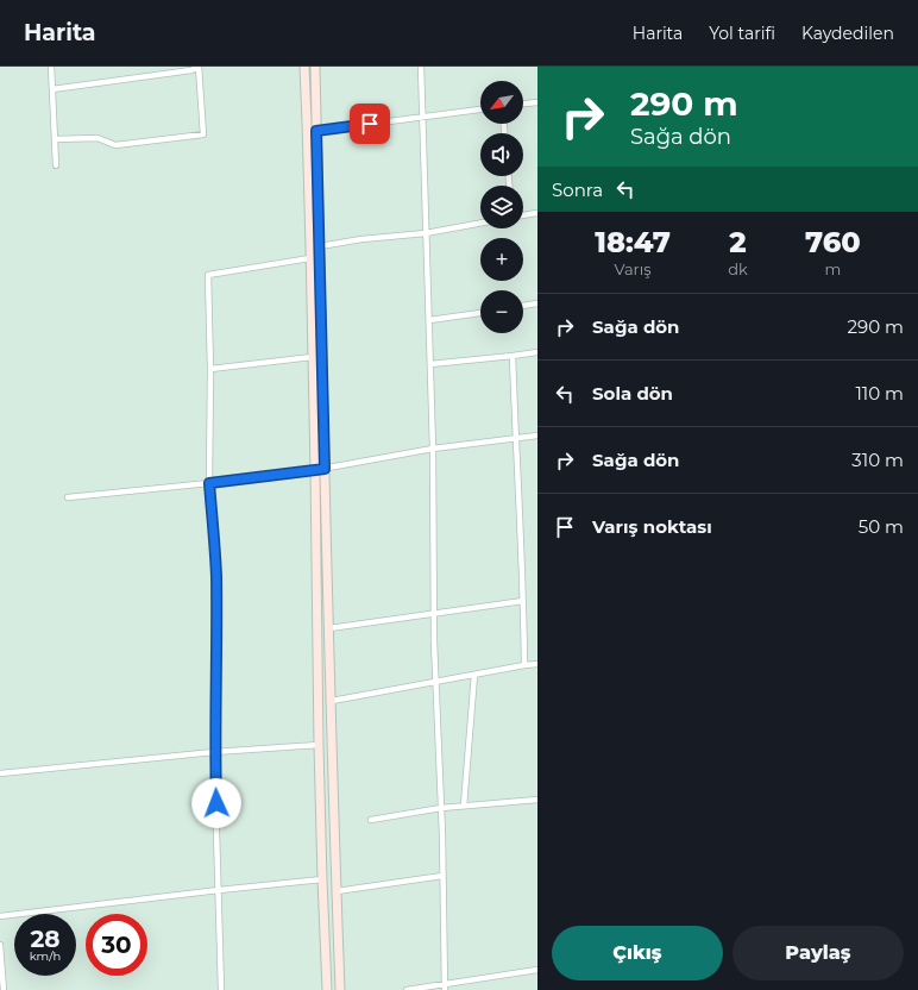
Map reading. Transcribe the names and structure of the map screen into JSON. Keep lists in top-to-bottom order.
{
  "north": "bottom left",
  "page": {
    "header": "Harita",
    "nav": ["Harita", "Yol tarifi", "Kaydedilen"],
    "turn": ["290 m", "Sağa dön"],
    "map_buttons": ["+", "−"],
    "then": "Sonra",
    "eta": [
      "18:47",
      "Varış",
      "2",
      "dk",
      "760",
      "m"
    ],
    "list": [
      {
        "name": "Sağa dön",
        "value": "290 m"
      },
      {
        "name": "Sola dön",
        "value": "110 m"
      },
      {
        "name": "Sağa dön",
        "value": "310 m"
      },
      {
        "name": "Varış noktası",
        "value": "50 m"
      }
    ],
    "speed": "28 km/h",
    "limit": "30",
    "buttons": ["Çıkış", "Paylaş"]
  }
}
